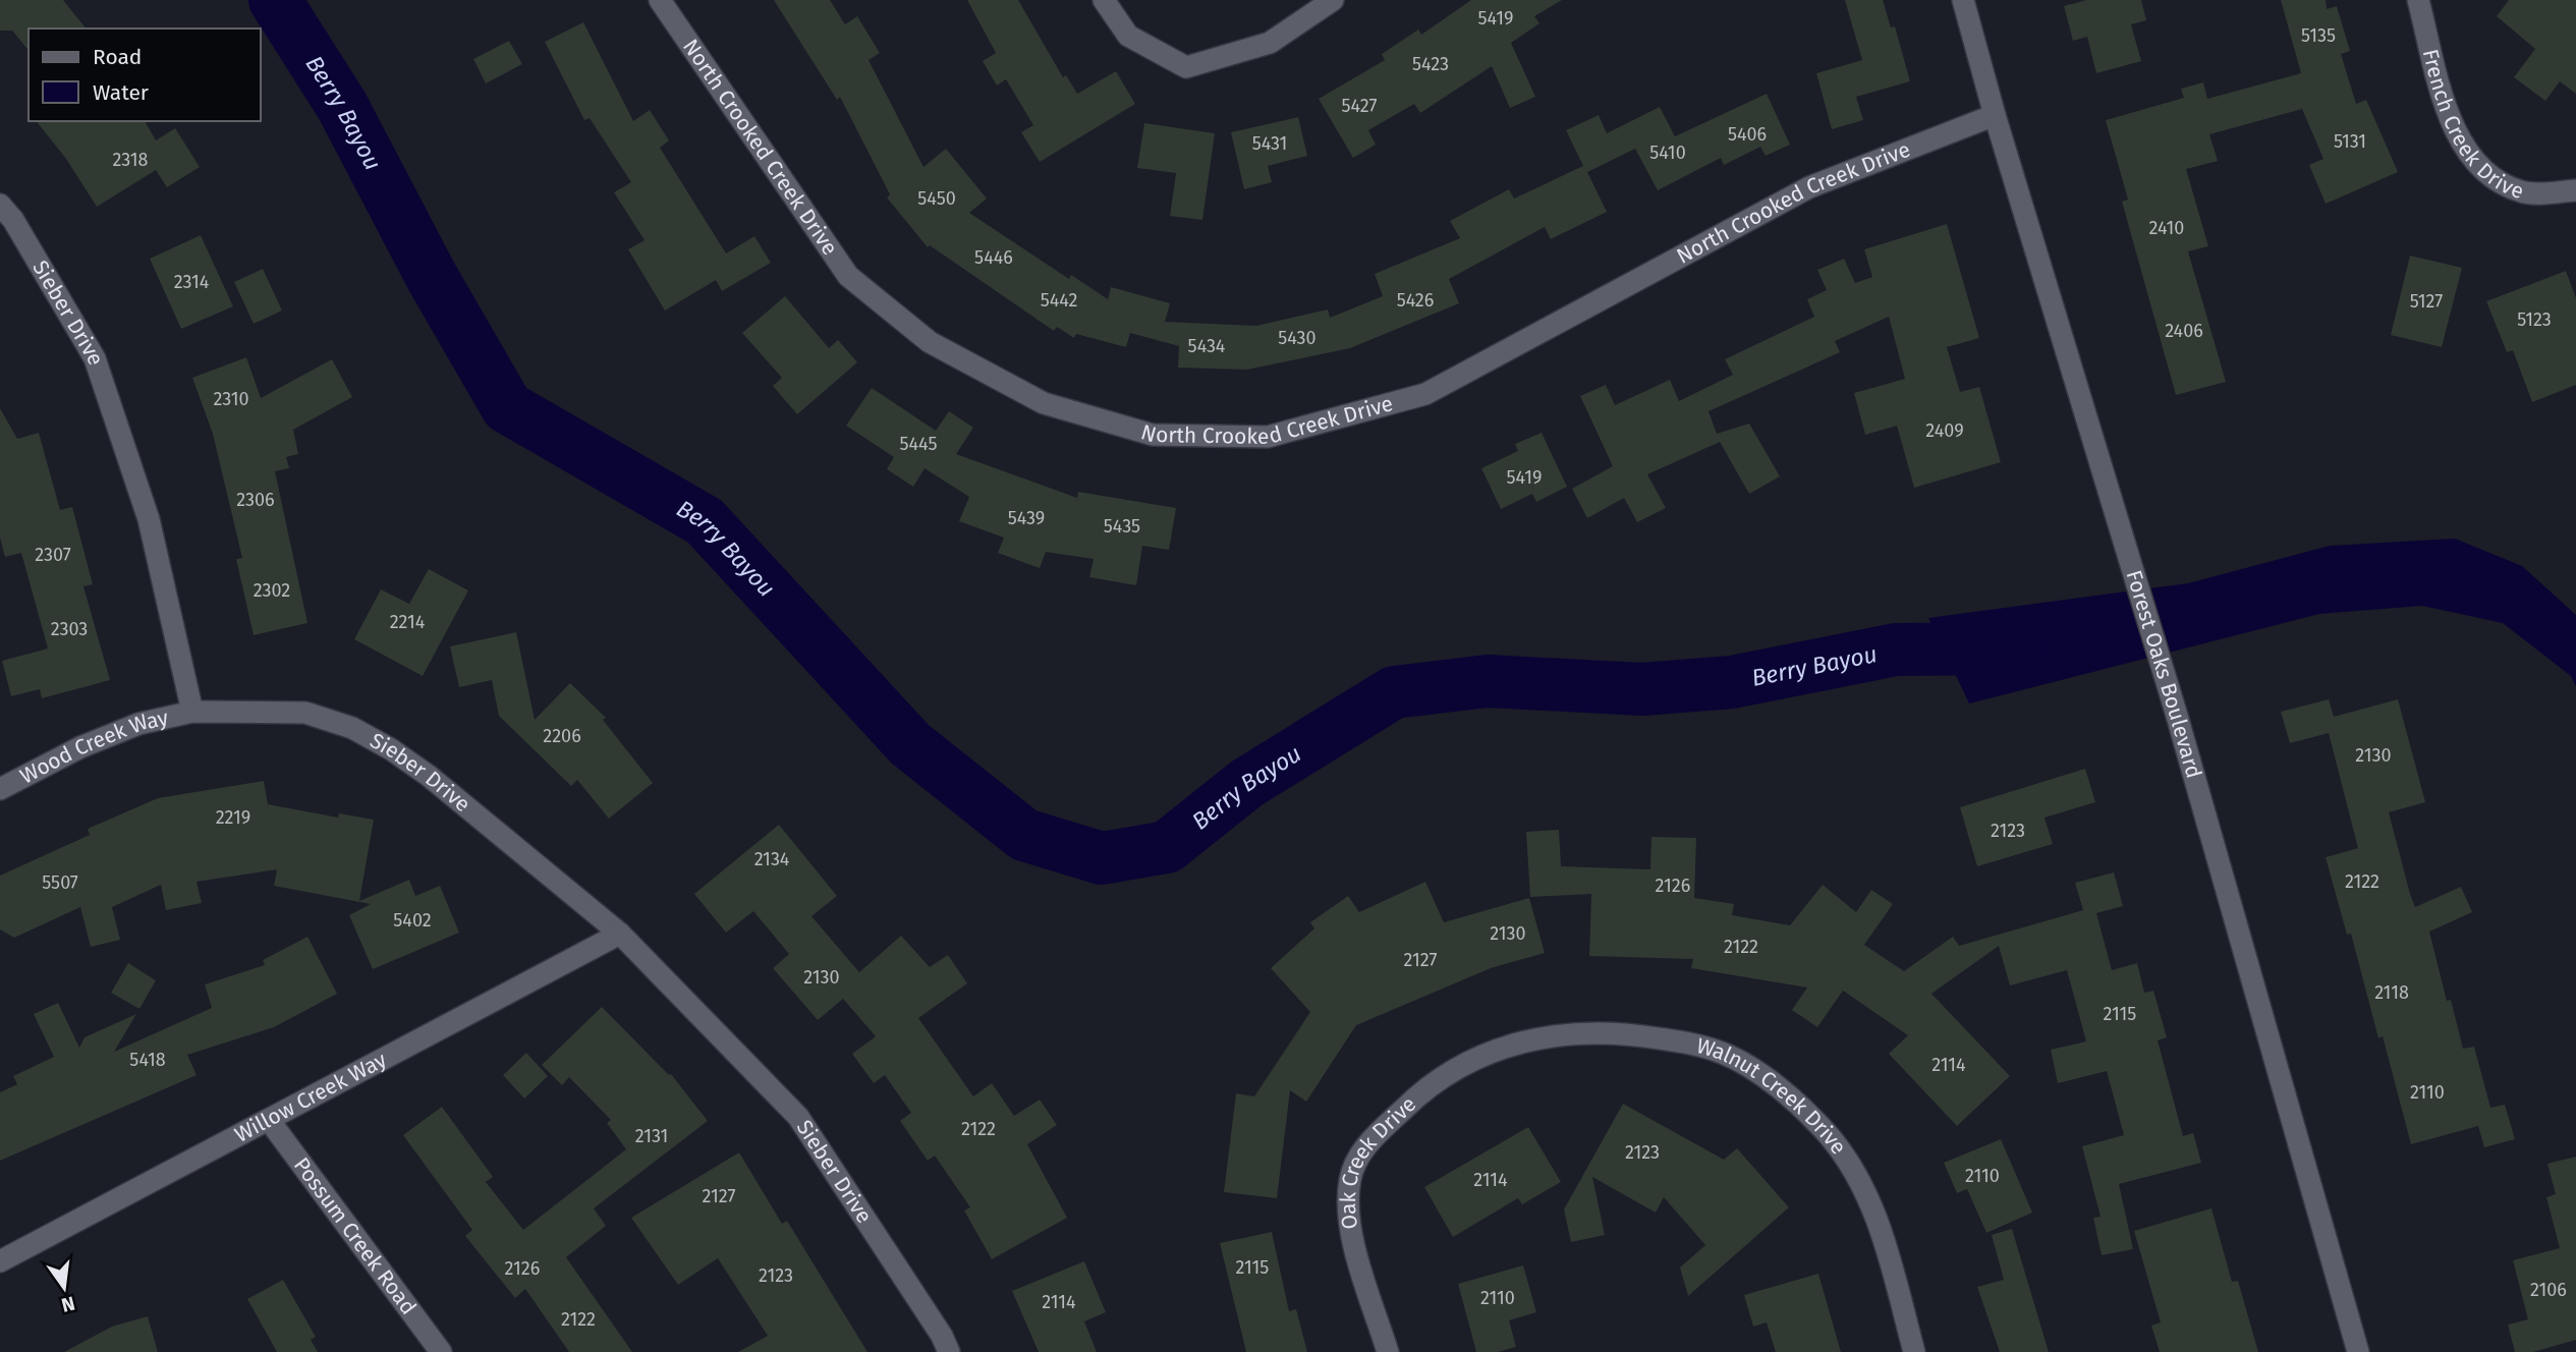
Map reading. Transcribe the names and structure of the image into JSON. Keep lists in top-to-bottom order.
{
  "streets": {
    "street": [
      "French Creek Drive",
      "North Crooked Creek Drive",
      "Sieber Drive",
      "Forest Oaks Boulevard",
      "Wood Creek Way",
      "Willow Creek Way",
      "Walnut Creek Drive",
      "Oak Creek Drive",
      "Possum Creek Road"
    ]
  },
  "crossings": [
    ["North Crooked Creek Drive", "Forest Oaks Boulevard"],
    ["Sieber Drive", "Wood Creek Way"],
    ["Sieber Drive", "Willow Creek Way"],
    ["Willow Creek Way", "Possum Creek Road"],
    ["Walnut Creek Drive", "Oak Creek Drive"]
  ],
  "water": ["Berry Bayou"],
  "house_numbers": [
    "5419",
    "5135",
    "5423",
    "5427",
    "5406",
    "5131",
    "5431",
    "5410",
    "2318",
    "5450",
    "2410",
    "5446",
    "2314",
    "5442",
    "5426",
    "5127",
    "5123",
    "2406",
    "5430",
    "5434",
    "2310",
    "2409",
    "5445",
    "5419",
    "2306",
    "5439",
    "5435",
    "2307",
    "2302",
    "2214",
    "2303",
    "2206",
    "2130",
    "2219",
    "2123",
    "2134",
    "2122",
    "5507",
    "2126",
    "5402",
    "2130",
    "2122",
    "2127",
    "2130",
    "2118",
    "2115",
    "5418",
    "2114",
    "2110",
    "2122",
    "2131",
    "2123",
    "2110",
    "2114",
    "2127",
    "2115",
    "2126",
    "2123",
    "2106",
    "2110",
    "2114",
    "2122"
  ],
  "legend": ["Road", "Water"],
  "north": "bottom"
}
